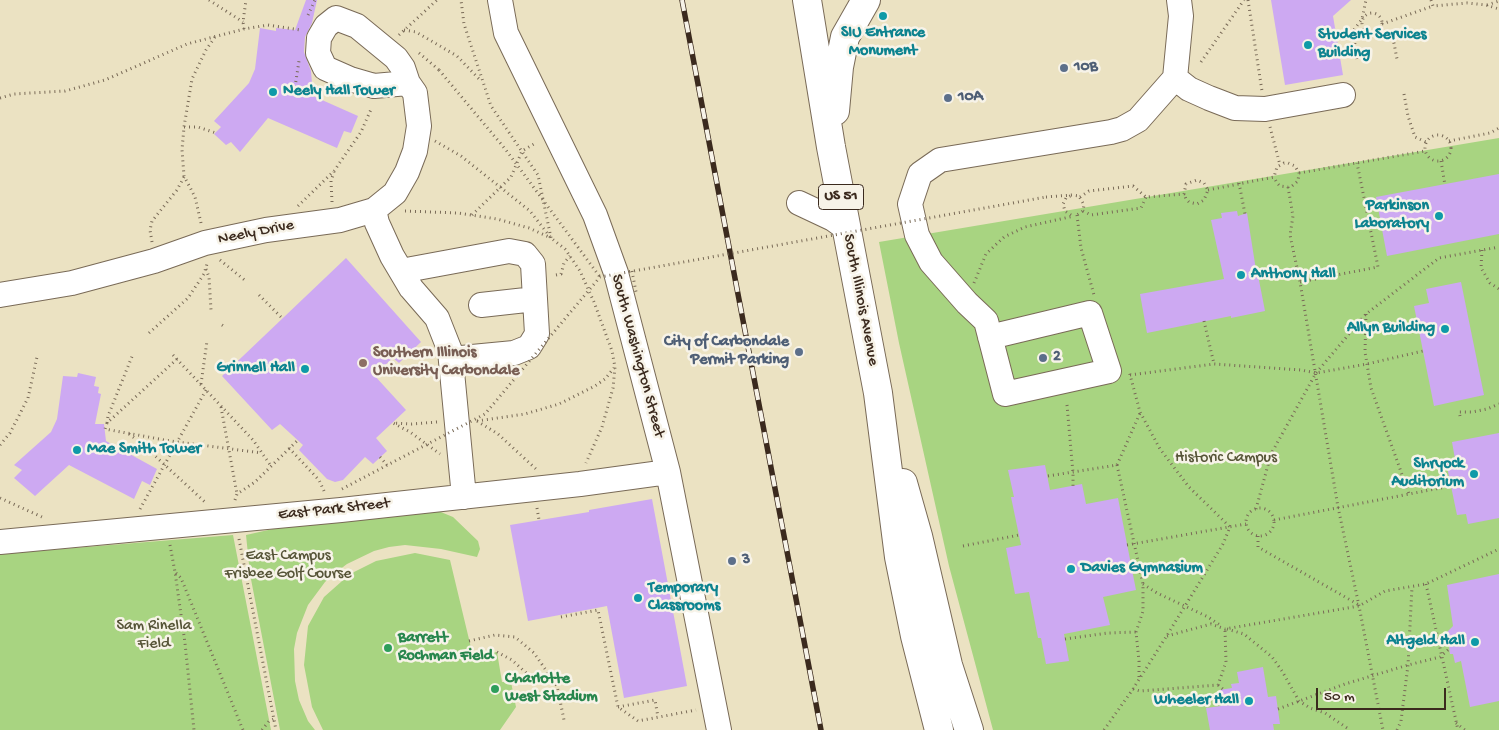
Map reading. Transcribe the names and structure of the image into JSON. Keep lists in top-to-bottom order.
{
  "streets": {
    "highway": ["US 51", "South Illinois Avenue"],
    "street": ["Neely Drive", "South Washington Street", "East Park Street"]
  },
  "crossings": [
    ["South Washington Street", "East Park Street"]
  ],
  "parks": ["Historic Campus", "East Campus Frisbee Golf Course", "Sam Rinella Field"],
  "places": [
    "SIU Entrance Monument",
    "Student Services Building",
    "10B",
    "Neely Hall Tower",
    "10A",
    "Parkinson Laboratory",
    "Anthony Hall",
    "Allyn Building",
    "City of Carbondale Permit Parking",
    "2",
    "Southern Illinois University Carbondale",
    "Grinnell Hall",
    "Mae Smith Tower",
    "Shryock Auditorium",
    "3",
    "Davies Gymnasium",
    "Temporary Classrooms",
    "Altgeld Hall",
    "Barrett Rochman Field",
    "Charlotte West Stadium",
    "Wheeler Hall"
  ],
  "scale_bar": "50 m"
}
